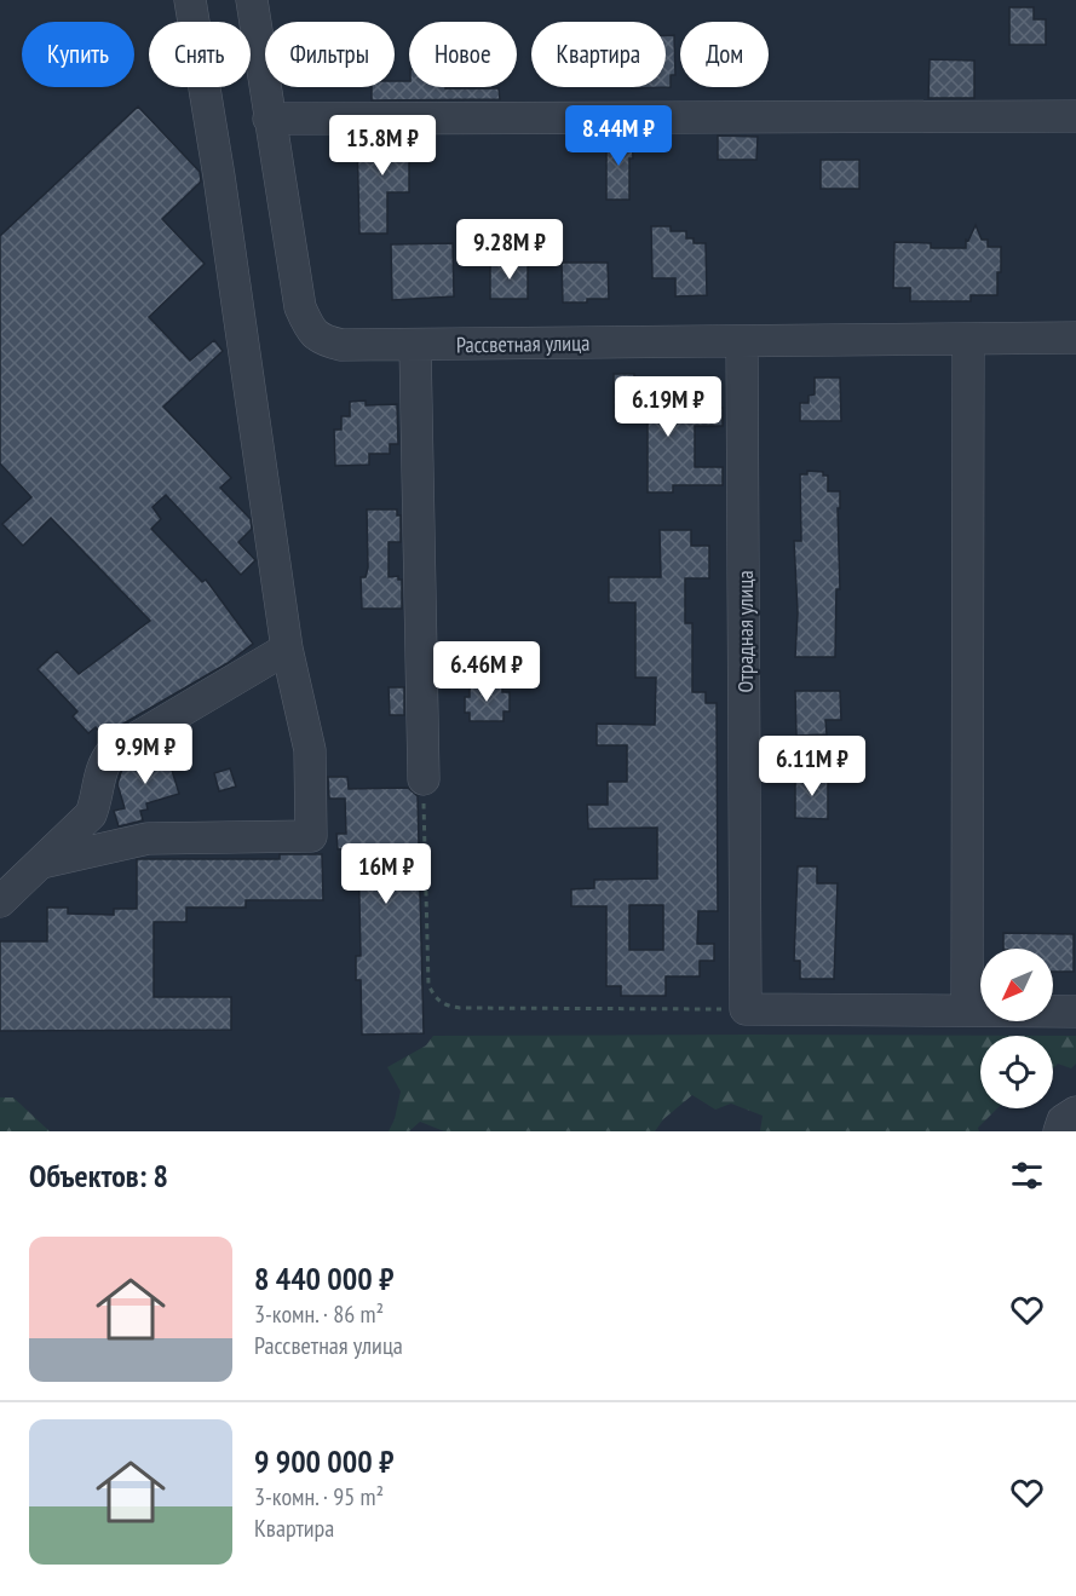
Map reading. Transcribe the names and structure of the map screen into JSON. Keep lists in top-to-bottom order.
{
  "streets": {
    "street": ["Рассветная улица", "Отрадная улица"]
  },
  "crossings": [
    ["Рассветная улица", "Отрадная улица"]
  ],
  "north": "bottom left",
  "page": {
    "chip": [
      "Купить",
      "Снять",
      "Фильтры",
      "Новое",
      "Квартира",
      "Дом"
    ],
    "price": [
      "8.44M ₽",
      "15.8M ₽",
      "9.28M ₽",
      "6.19M ₽",
      "6.46M ₽",
      "9.9M ₽",
      "6.11M ₽",
      "16M ₽"
    ],
    "heading": "Объектов: 8",
    "list": [
      {
        "name": "8 440 000 ₽",
        "note": "3-комн. · 86 m² · Рассветная улица"
      },
      {
        "name": "9 900 000 ₽",
        "note": "3-комн. · 95 m² · Квартира"
      }
    ]
  }
}
